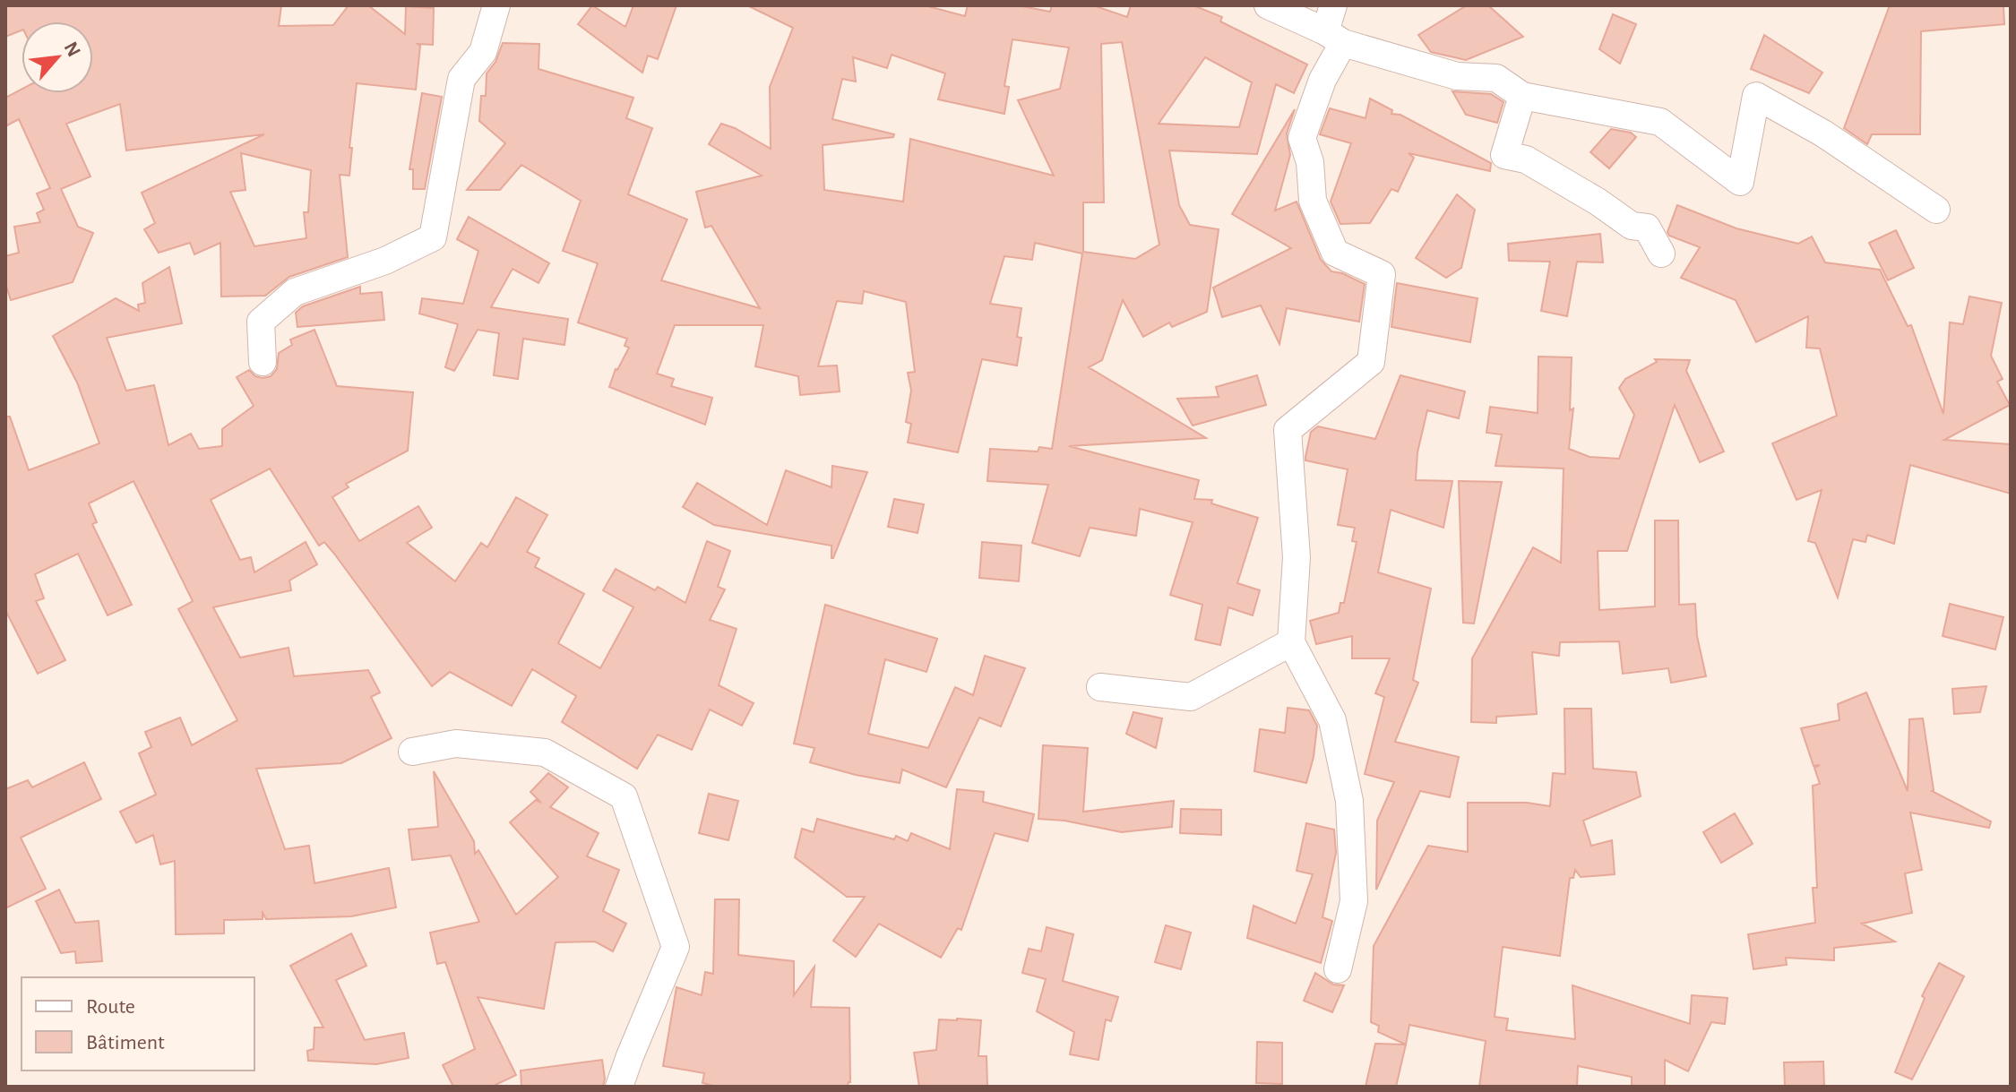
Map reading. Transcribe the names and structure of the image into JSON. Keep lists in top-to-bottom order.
{
  "legend": ["Route", "Bâtiment"],
  "north": "top right"
}
